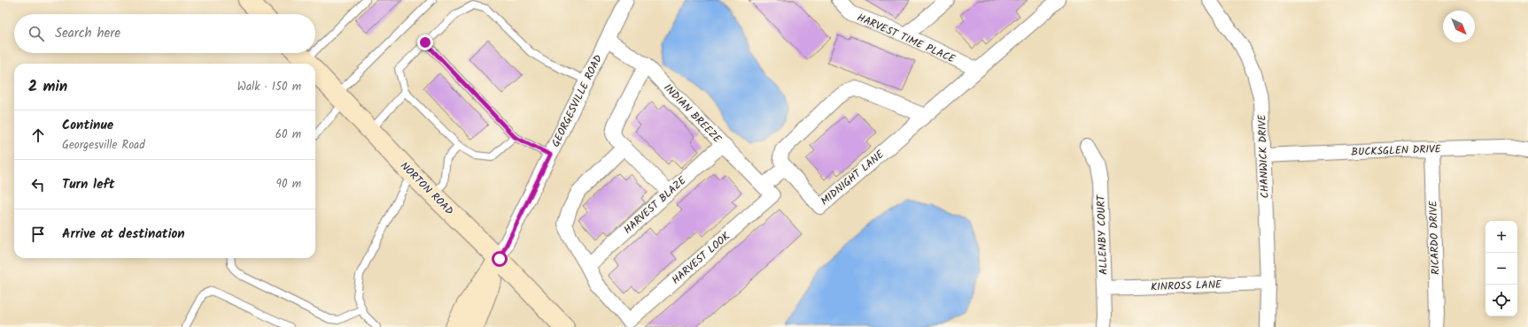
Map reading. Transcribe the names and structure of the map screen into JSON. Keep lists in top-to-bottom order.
{
  "streets": {
    "main road": ["GEORGESVILLE ROAD", "NORTON ROAD"],
    "street": [
      "HARVEST TIME PLACE",
      "INDIAN BREEZE",
      "BUCKSGLEN DRIVE",
      "CHANWICK DRIVE",
      "MIDNIGHT LANE",
      "HARVEST BLAZE",
      "ALLENBY COURT",
      "RICARDO DRIVE",
      "HARVEST LOOK",
      "KINROSS LANE"
    ]
  },
  "crossings": [
    ["HARVEST TIME PLACE", "MIDNIGHT LANE"],
    ["GEORGESVILLE ROAD", "INDIAN BREEZE"],
    ["GEORGESVILLE ROAD", "NORTON ROAD"],
    ["INDIAN BREEZE", "HARVEST BLAZE"],
    ["INDIAN BREEZE", "HARVEST LOOK"],
    ["BUCKSGLEN DRIVE", "CHANWICK DRIVE"],
    ["BUCKSGLEN DRIVE", "RICARDO DRIVE"],
    ["CHANWICK DRIVE", "KINROSS LANE"],
    ["HARVEST BLAZE", "HARVEST LOOK"],
    ["ALLENBY COURT", "KINROSS LANE"]
  ],
  "north": "bottom right",
  "page": {
    "search": "Search here",
    "heading": ["2 min", "Walk · 150 m"],
    "list": [
      ["Continue", "Georgesville Road", "60 m"],
      ["Turn left", "90 m"],
      "Arrive at destination"
    ],
    "map_buttons": ["+", "−"]
  }
}
